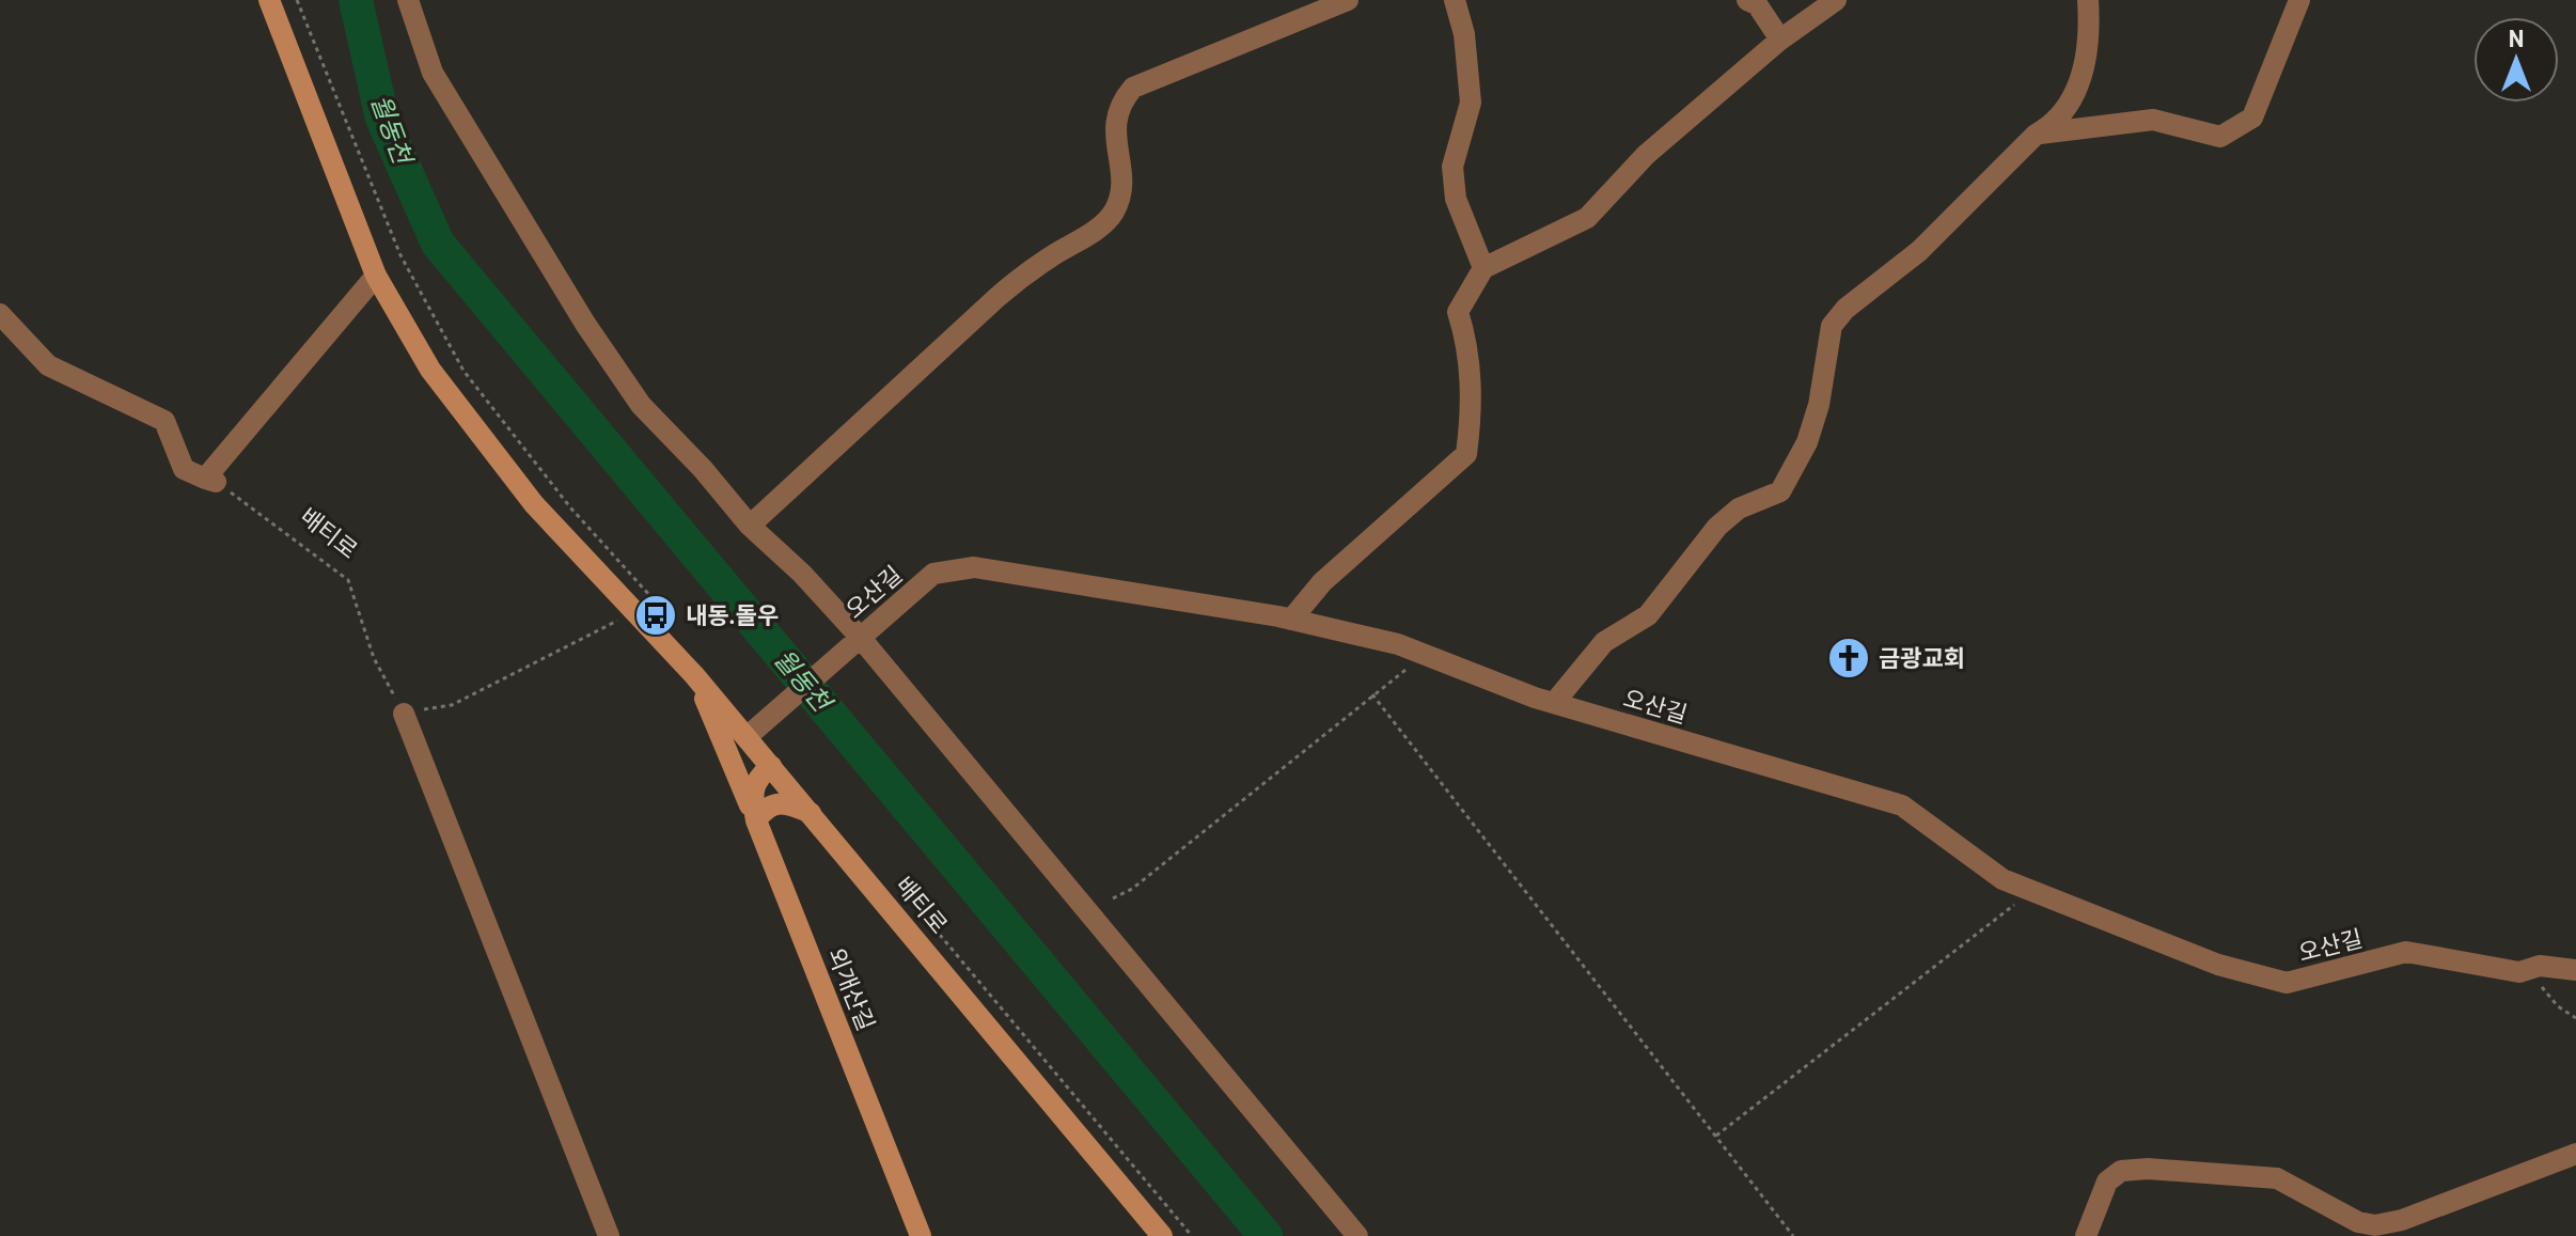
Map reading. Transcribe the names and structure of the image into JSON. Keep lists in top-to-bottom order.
{
  "streets": {
    "main road": ["배티로", "외개산길"],
    "street": ["오산길"]
  },
  "crossings": [
    ["배티로", "오산길"],
    ["배티로", "외개산길"]
  ],
  "water": ["월동천"],
  "places": {
    "bus stop": ["내동.돌우"],
    "church": ["금광교회"]
  },
  "north": "top"
}
